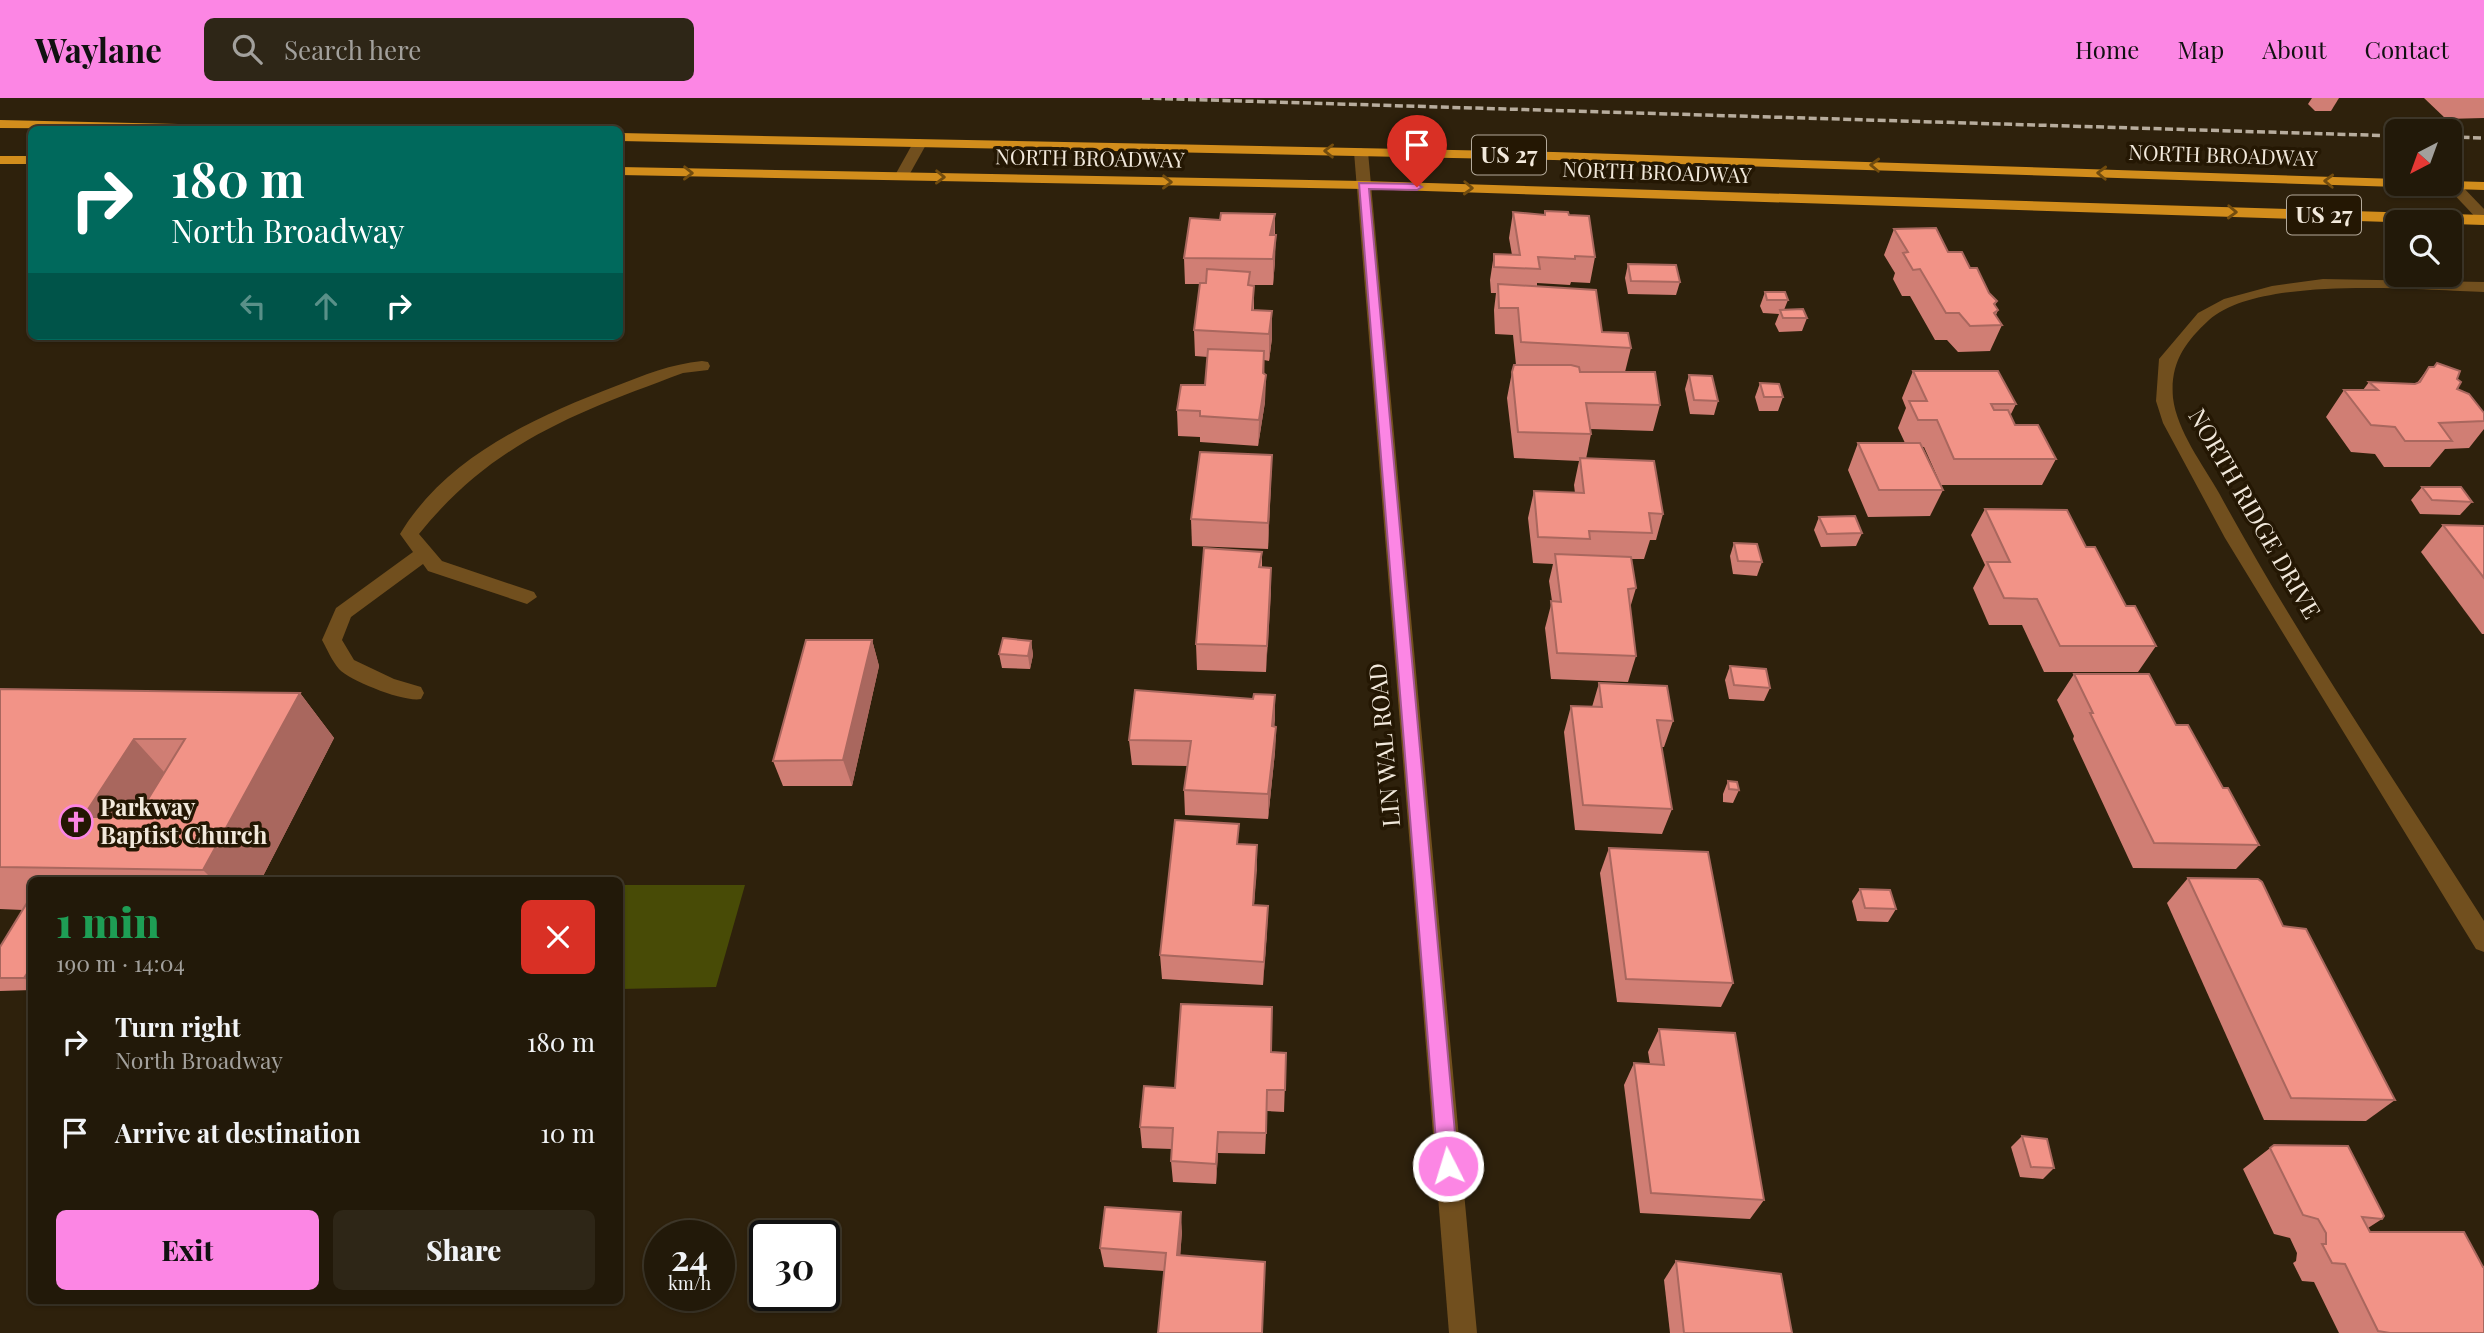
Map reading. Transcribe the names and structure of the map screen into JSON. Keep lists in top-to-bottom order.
{
  "streets": {
    "highway": ["US 27", "NORTH BROADWAY"],
    "street": ["NORTH RIDGE DRIVE", "LIN WAL ROAD"]
  },
  "crossings": [
    ["NORTH BROADWAY", "LIN WAL ROAD"]
  ],
  "places": {
    "church": ["Parkway Baptist Church"]
  },
  "north": "bottom left",
  "page": {
    "header": "Waylane",
    "search": "Search here",
    "nav": [
      "Home",
      "Map",
      "About",
      "Contact"
    ],
    "turn": ["180 m", "North Broadway"],
    "heading": ["1 min", "190 m · 14:04"],
    "list": [
      {
        "name": "Turn right",
        "note": "North Broadway",
        "value": "180 m"
      },
      {
        "name": "Arrive at destination",
        "value": "10 m"
      }
    ],
    "buttons": ["Exit", "Share"],
    "speed": "24 km/h",
    "limit": "30"
  }
}
